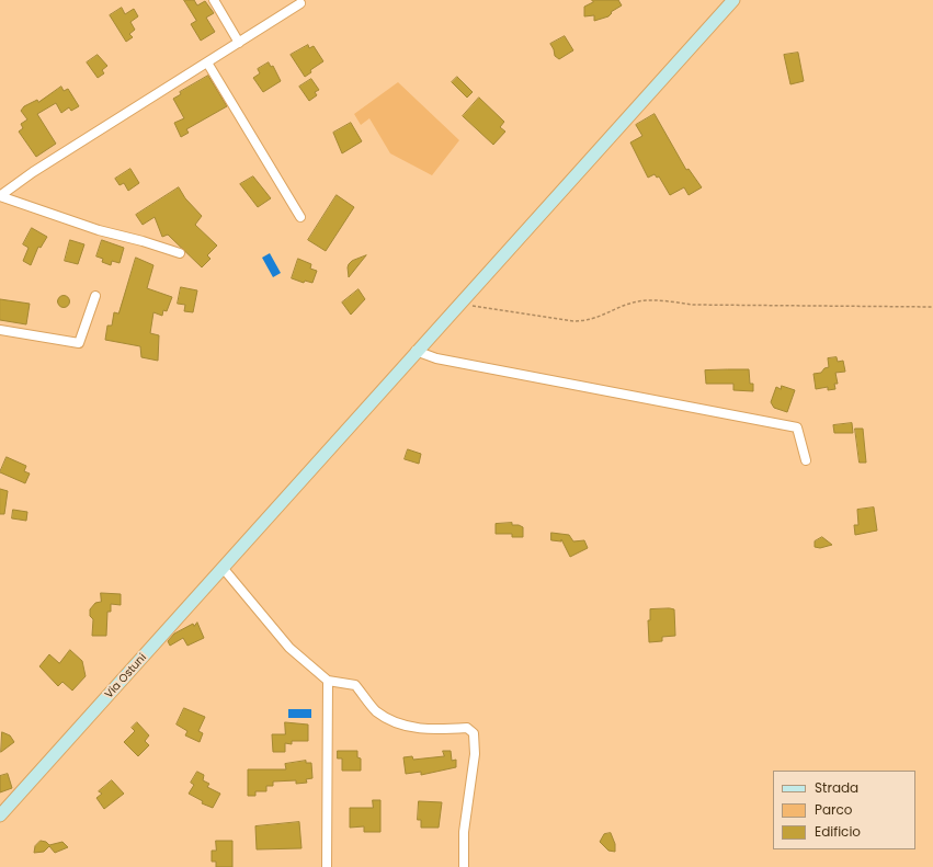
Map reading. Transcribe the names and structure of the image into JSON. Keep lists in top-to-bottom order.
{
  "streets": {
    "main road": ["Via Ostuni"]
  },
  "legend": ["Strada", "Parco", "Edificio"]
}
